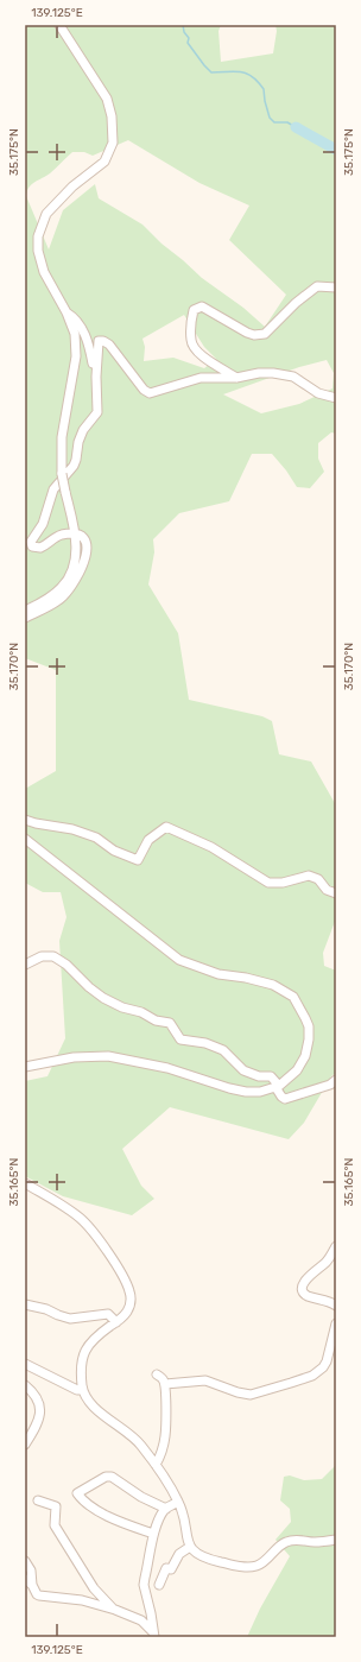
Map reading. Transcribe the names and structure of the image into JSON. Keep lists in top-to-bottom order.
{
  "coordinates": [
    "139.125°E",
    "35.175°N",
    "35.170°N",
    "35.165°N"
  ]
}
